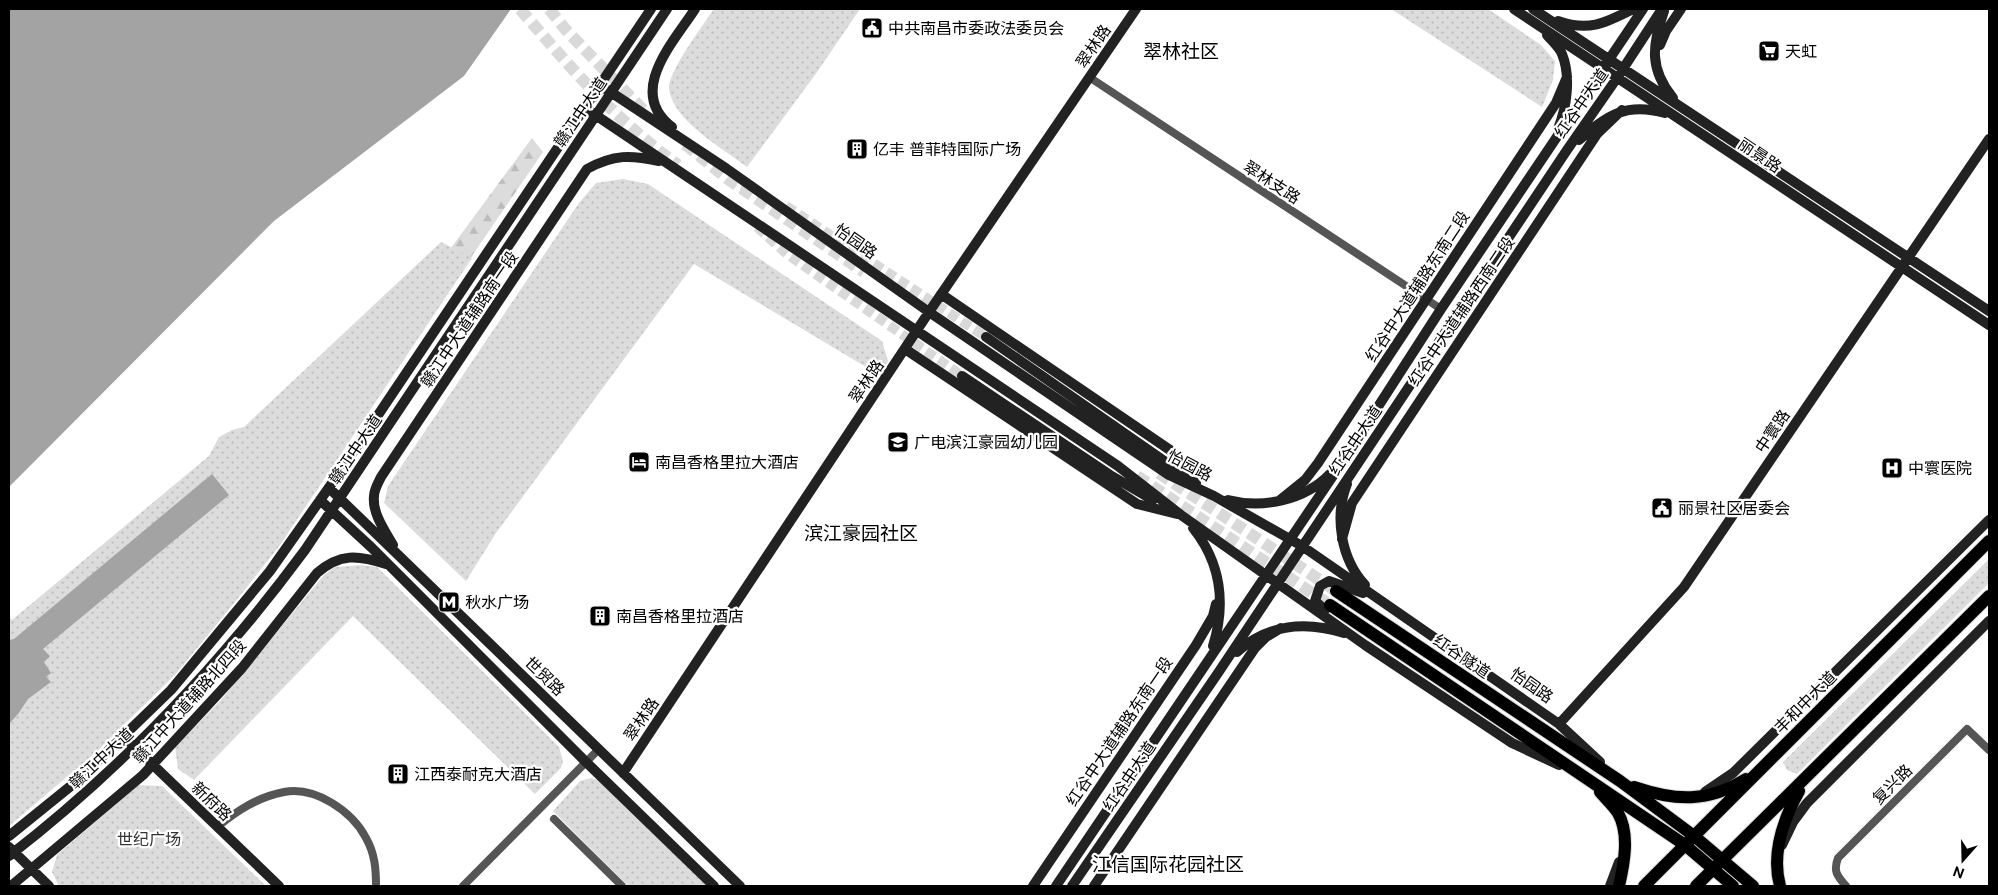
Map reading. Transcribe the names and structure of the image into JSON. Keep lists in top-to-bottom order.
{
  "streets": {
    "main road": [
      "翠林路",
      "红谷中大道",
      "赣江中大道",
      "丽景路",
      "怡园路",
      "红谷中大道辅路东南二段",
      "红谷中大道辅路西南二段",
      "赣江中大道辅路南一段",
      "中寰路",
      "红谷隧道",
      "世贸路",
      "赣江中大道辅路北四段",
      "丰和中大道",
      "红谷中大道辅路东南一段",
      "新府路"
    ],
    "street": ["翠林支路", "复兴路"]
  },
  "crossings": [
    ["翠林路", "翠林支路"],
    ["翠林路", "怡园路"],
    ["翠林路", "世贸路"],
    ["红谷中大道", "丽景路"],
    ["红谷中大道", "翠林支路"],
    ["红谷中大道", "怡园路"],
    ["赣江中大道", "怡园路"],
    ["赣江中大道", "世贸路"],
    ["赣江中大道", "新府路"],
    ["丽景路", "中寰路"],
    ["翠林支路", "红谷中大道辅路东南二段"],
    ["怡园路", "赣江中大道辅路南一段"],
    ["怡园路", "中寰路"],
    ["怡园路", "红谷隧道"],
    ["怡园路", "丰和中大道"],
    ["赣江中大道辅路南一段", "世贸路"],
    ["世贸路", "赣江中大道辅路北四段"],
    ["赣江中大道辅路北四段", "新府路"]
  ],
  "districts": ["翠林社区", "滨江豪园社区", "江信国际花园社区"],
  "parks": ["世纪广场"],
  "places": {
    "public building": ["中共南昌市委政法委员会", "丽景社区居委会"],
    "supermarket": ["天虹"],
    "building": ["亿丰 普菲特国际广场", "南昌香格里拉酒店", "江西泰耐克大酒店"],
    "school or university": ["广电滨江豪园幼儿园"],
    "hotel": ["南昌香格里拉大酒店"],
    "hospital": ["中寰医院"],
    "metro station": ["秋水广场"]
  },
  "north": "bottom"
}
